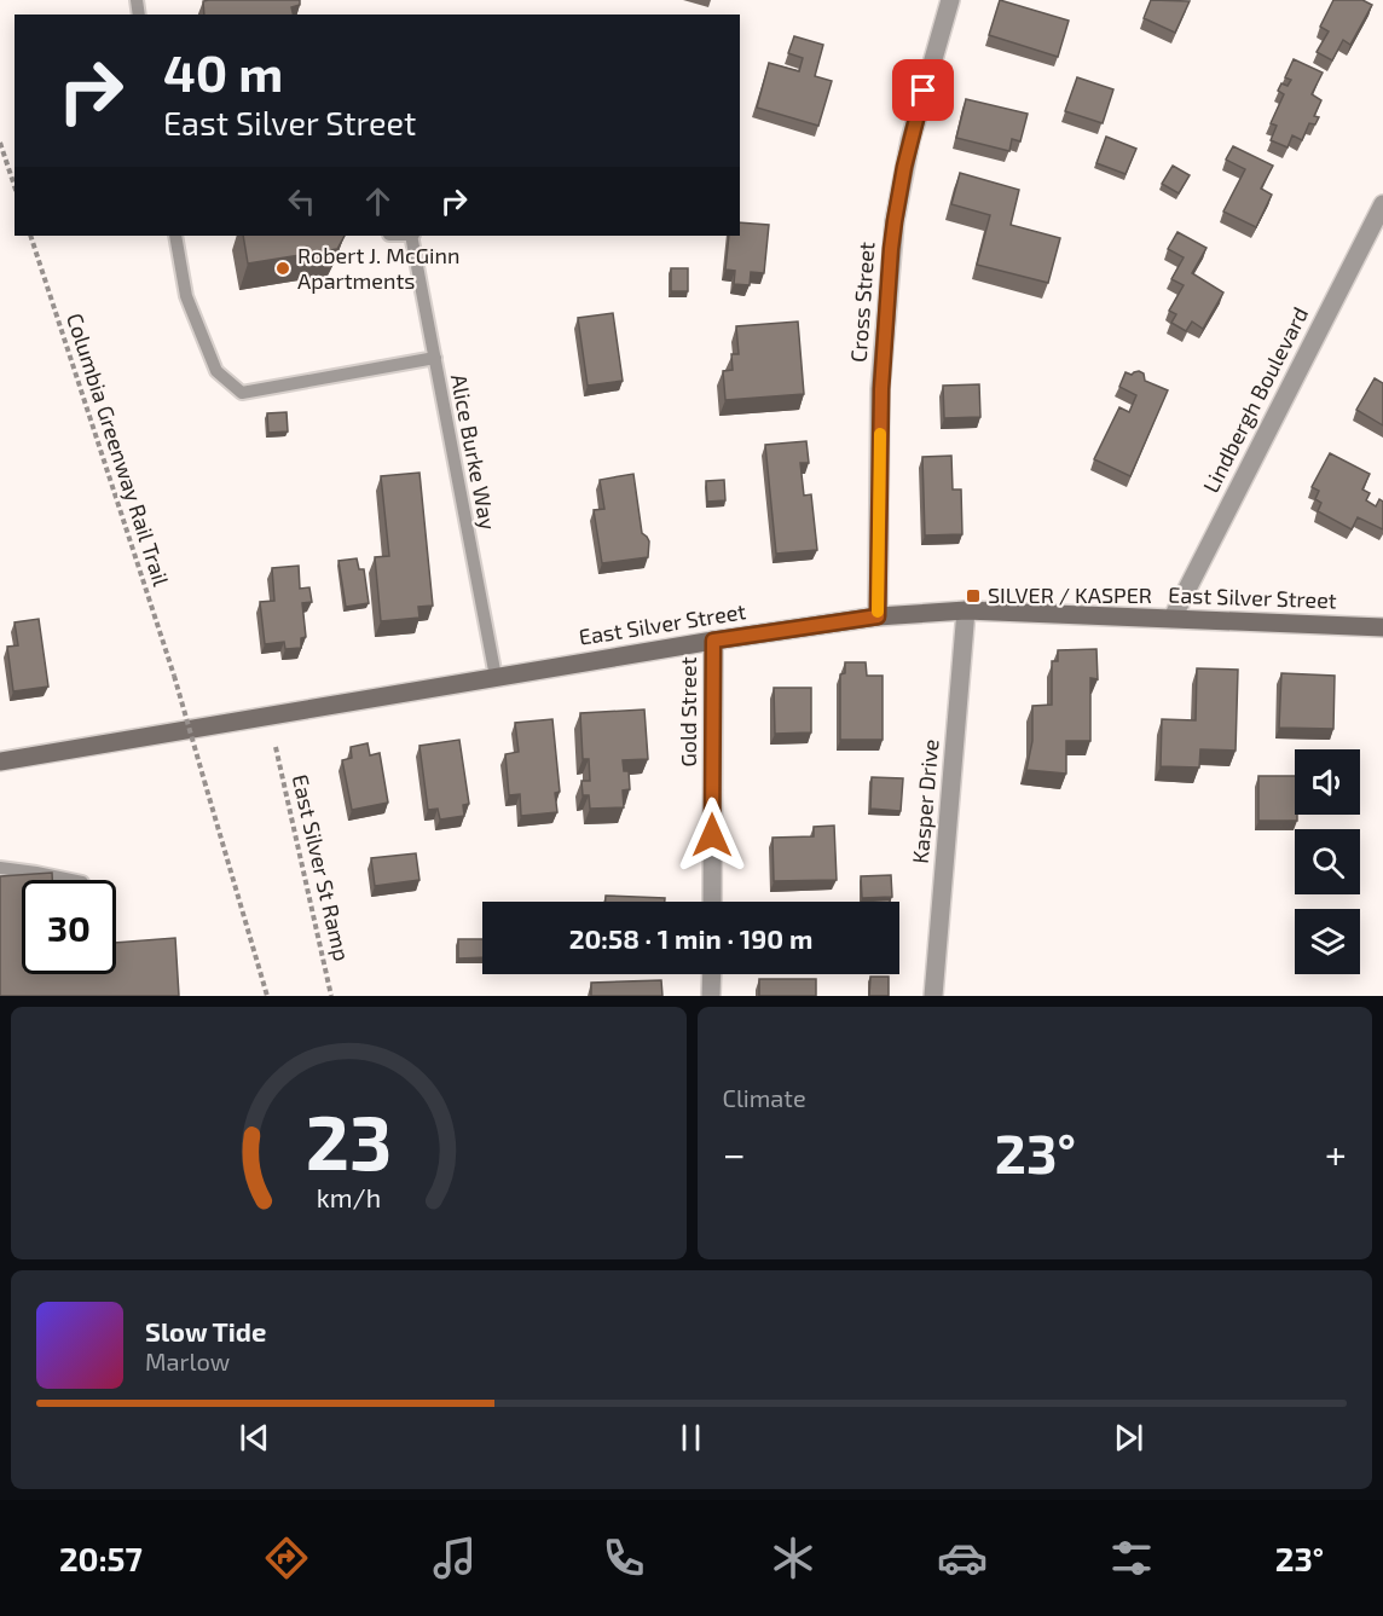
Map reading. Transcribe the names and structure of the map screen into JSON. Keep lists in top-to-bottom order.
{
  "streets": {
    "main road": ["East Silver Street"],
    "street": [
      "Cross Street",
      "Lindbergh Boulevard",
      "Gold Street",
      "Kasper Drive"
    ],
    "lane": ["Alice Burke Way"],
    "path": ["Columbia Greenway Rail Trail", "East Silver St Ramp"]
  },
  "crossings": [
    ["Cross Street", "East Silver Street"],
    ["Lindbergh Boulevard", "East Silver Street"],
    ["Alice Burke Way", "East Silver Street"],
    ["East Silver Street", "Gold Street"],
    ["East Silver Street", "Kasper Drive"]
  ],
  "places": {
    "other": ["Robert J. McGinn Apartments"],
    "transit": ["SILVER / KASPER"]
  },
  "page": {
    "turn": ["40 m", "East Silver Street"],
    "limit": "30",
    "trip": "20:58 · 1 min · 190 m",
    "tile": "Climate",
    "heat": ["−", "23°", "+"],
    "song": ["Slow Tide", "Marlow"],
    "tabs": ["20:57", "23°"],
    "gauge": ["23", "km/h"]
  }
}
